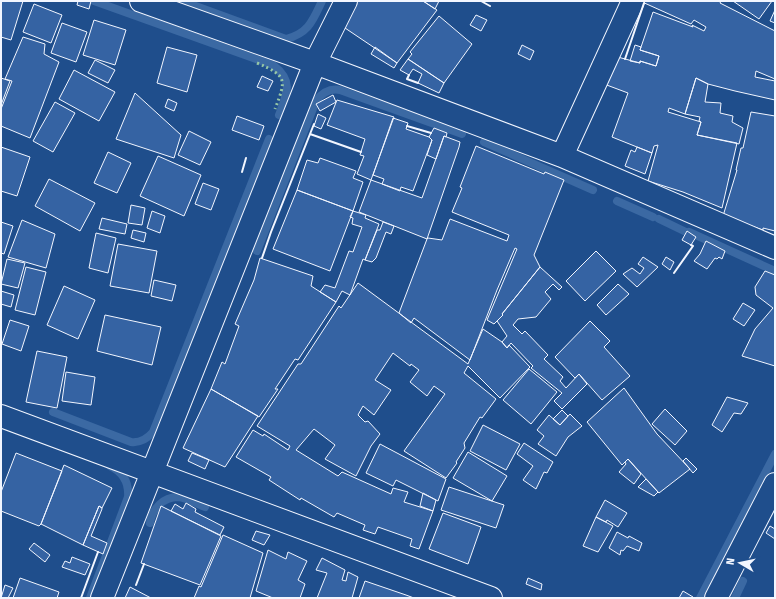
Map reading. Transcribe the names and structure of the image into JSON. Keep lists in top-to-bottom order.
{
  "north": "left"
}
